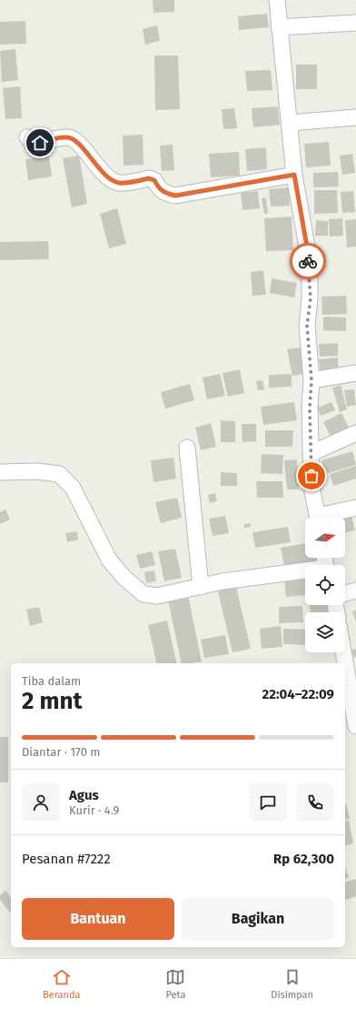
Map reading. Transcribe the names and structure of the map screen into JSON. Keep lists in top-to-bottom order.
{
  "north": "right",
  "page": {
    "heading": ["2 mnt", "Tiba dalam", "22:04–22:09"],
    "panel": [
      "Agus",
      "Kurir · 4.9",
      "Pesanan #7222",
      "Rp 62,300"
    ],
    "bar": "Diantar · 170 m",
    "buttons": ["Bantuan", "Bagikan"],
    "tabs": ["Beranda", "Peta", "Disimpan"]
  }
}
